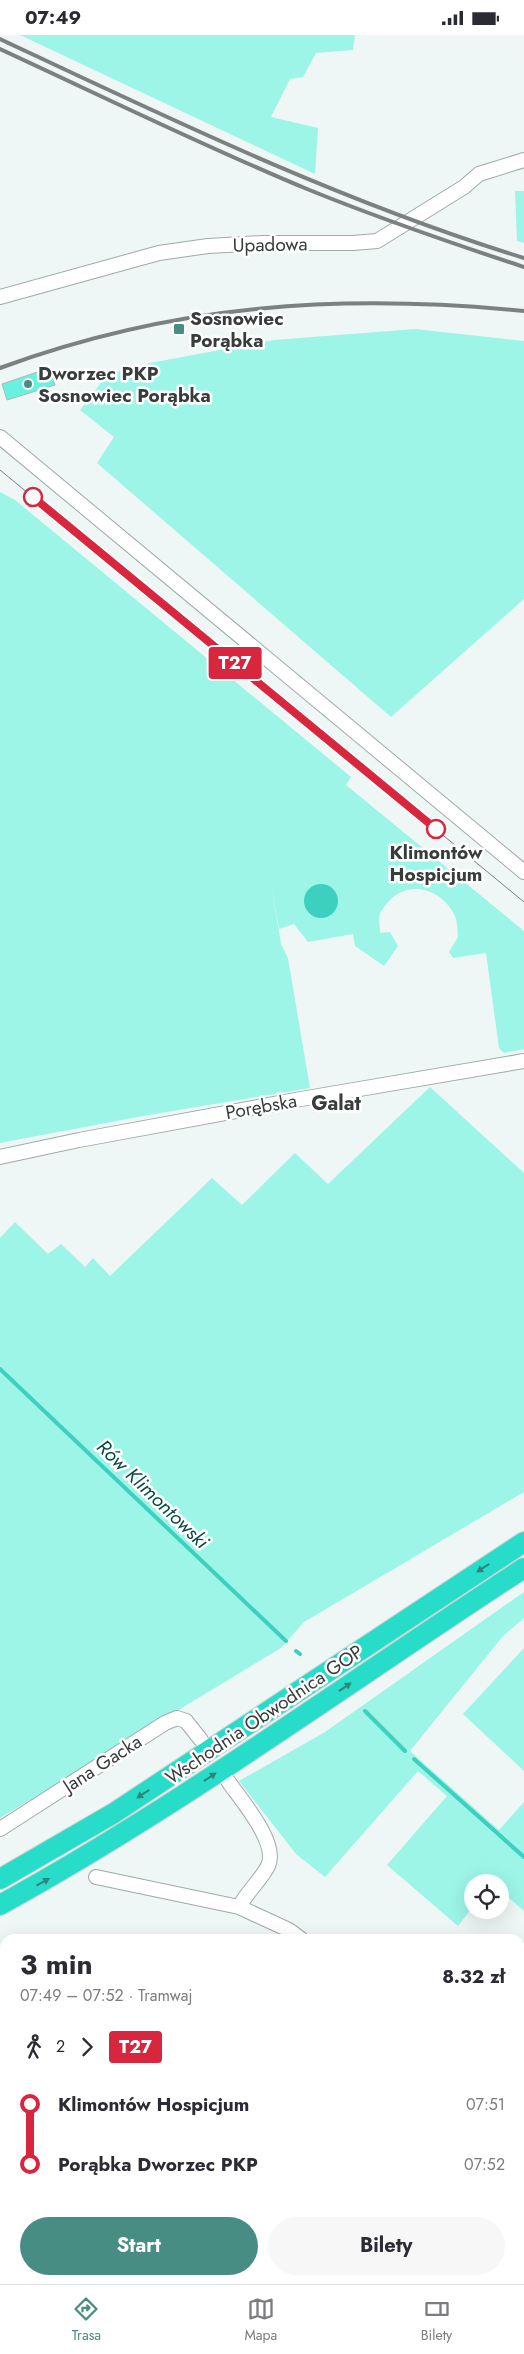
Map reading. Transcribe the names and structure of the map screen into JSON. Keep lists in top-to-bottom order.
{
  "streets": {
    "highway": ["Wschodnia Obwodnica GOP"],
    "street": ["Upadowa", "Porębska", "Jana Gacka"]
  },
  "districts": ["Galat"],
  "water": ["Rów Klimontowski"],
  "places": {
    "transit": ["Sosnowiec Porąbka"],
    "other": ["Dworzec PKP Sosnowiec Porąbka", "Klimontów Hospicjum"]
  },
  "lines": ["tram line T27"],
  "page": {
    "status": "07:49",
    "on_map": "T27",
    "heading": ["3 min", "07:49 – 07:52 · Tramwaj", "8.32 zł"],
    "legs": ["2", "T27"],
    "list": [
      {
        "name": "Klimontów Hospicjum",
        "value": "07:51"
      },
      {
        "name": "Porąbka Dworzec PKP",
        "value": "07:52"
      }
    ],
    "buttons": ["Start", "Bilety"],
    "tabs": ["Trasa", "Mapa", "Bilety"]
  }
}
